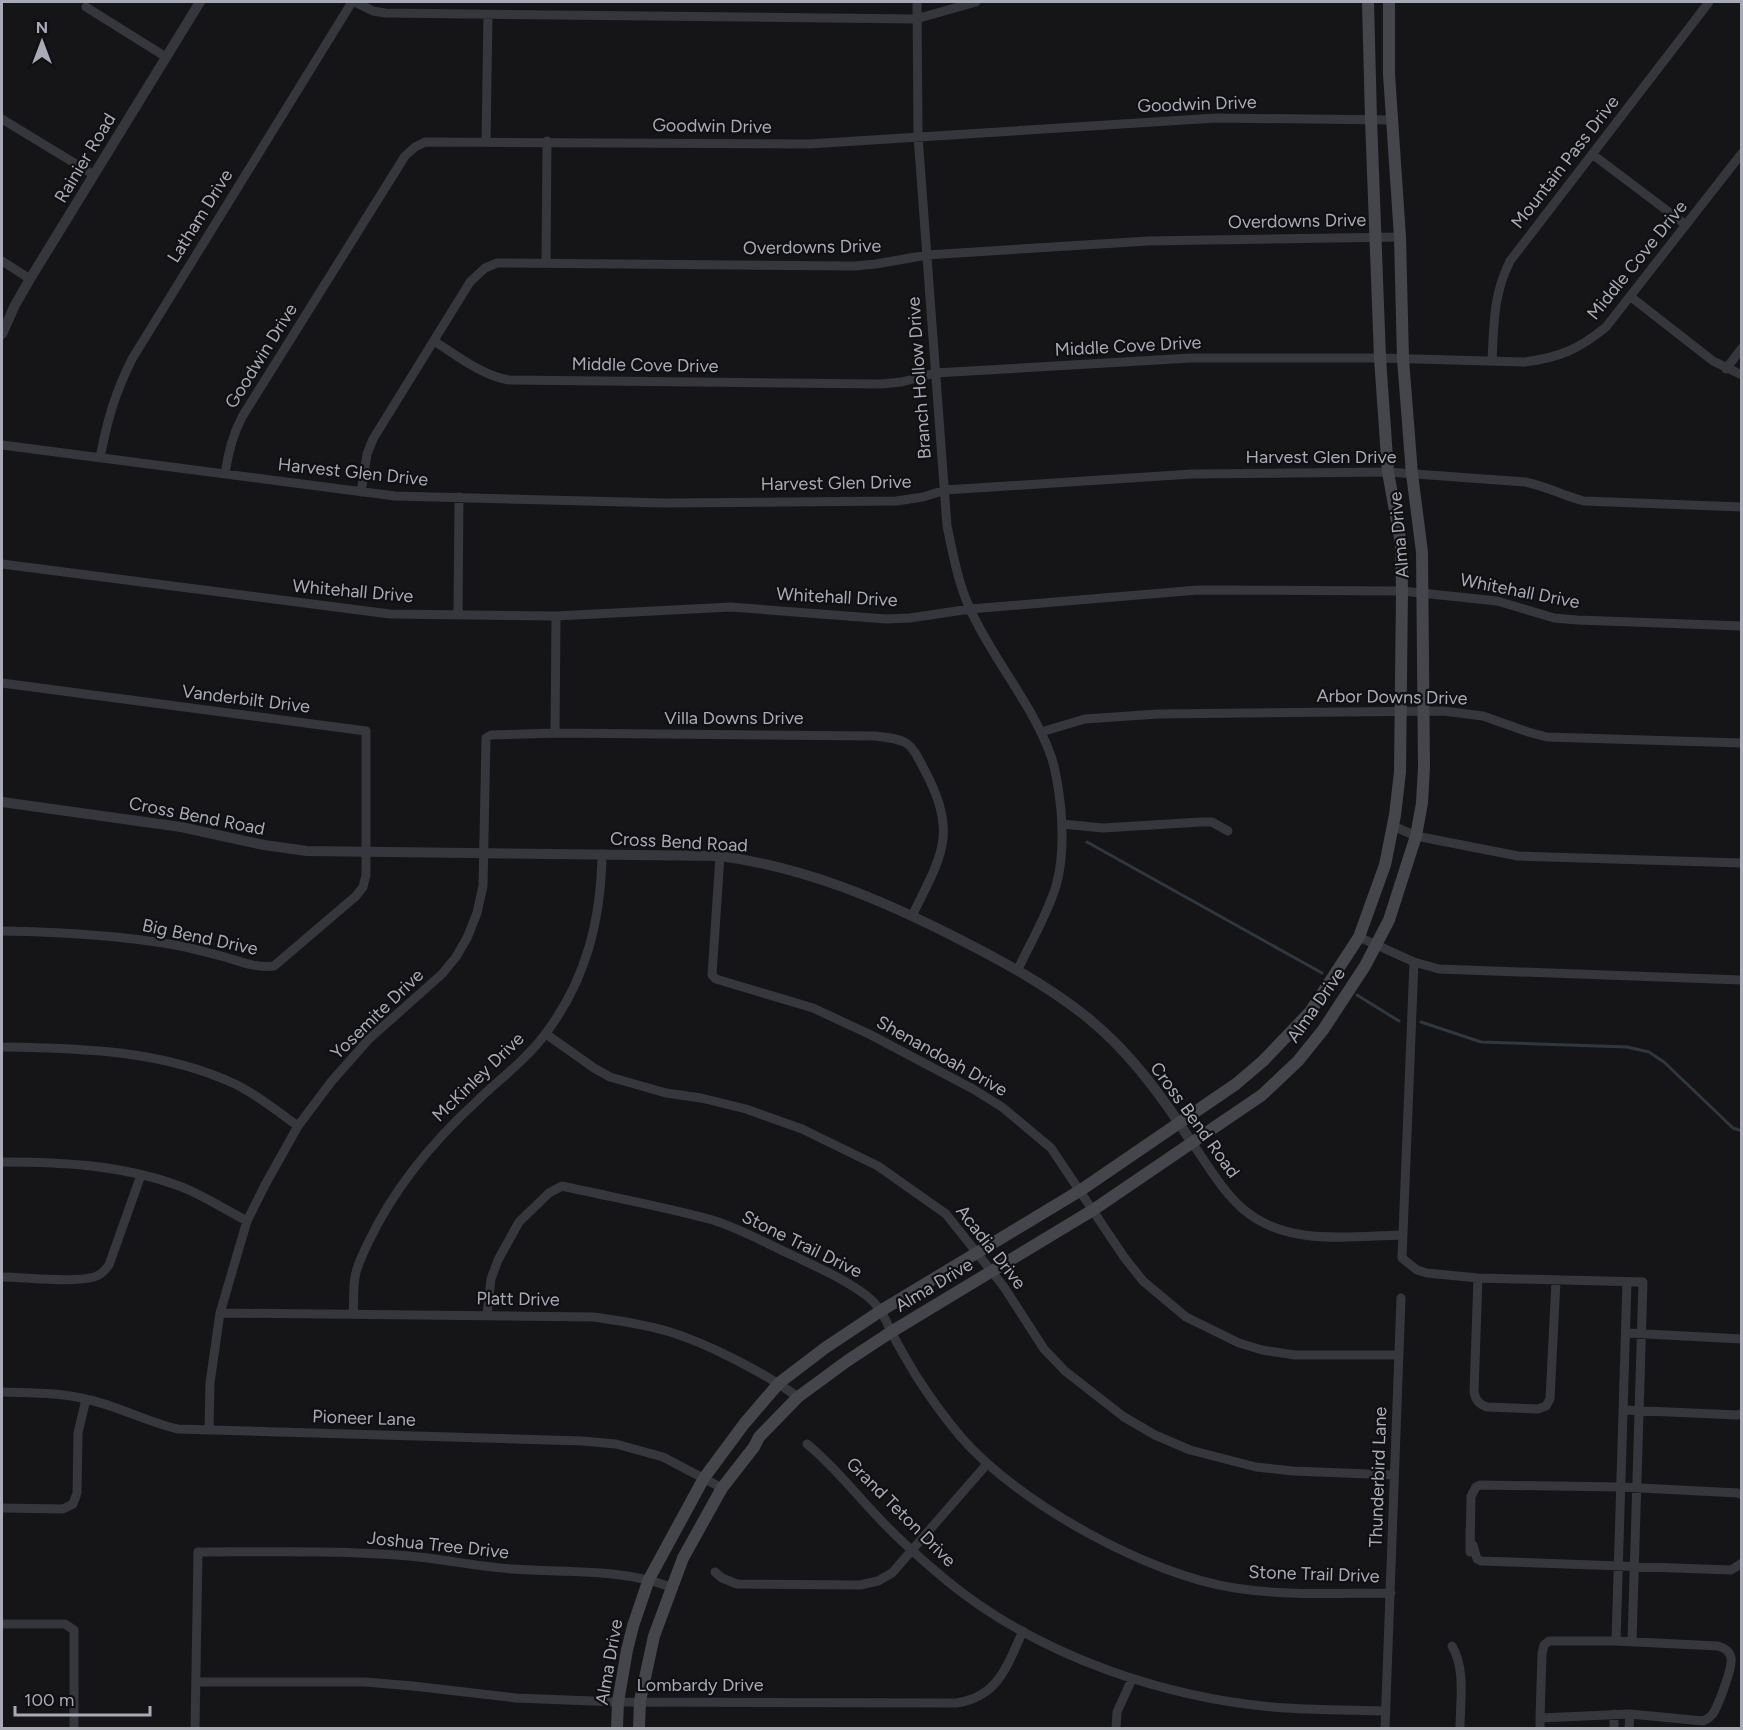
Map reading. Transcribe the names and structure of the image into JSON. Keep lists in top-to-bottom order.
{
  "streets": {
    "main road": ["Alma Drive"],
    "street": [
      "Goodwin Drive",
      "Rainier Road",
      "Mountain Pass Drive",
      "Latham Drive",
      "Overdowns Drive",
      "Middle Cove Drive",
      "Branch Hollow Drive",
      "Harvest Glen Drive",
      "Whitehall Drive",
      "Arbor Downs Drive",
      "Vanderbilt Drive",
      "Villa Downs Drive",
      "Cross Bend Road",
      "Big Bend Drive",
      "Yosemite Drive",
      "Shenandoah Drive",
      "McKinley Drive",
      "Stone Trail Drive",
      "Acadia Drive",
      "Platt Drive",
      "Pioneer Lane",
      "Thunderbird Lane",
      "Grand Teton Drive",
      "Joshua Tree Drive",
      "Lombardy Drive"
    ]
  },
  "crossings": [
    ["Goodwin Drive", "Branch Hollow Drive"],
    ["Goodwin Drive", "Harvest Glen Drive"],
    ["Goodwin Drive", "Alma Drive"],
    ["Mountain Pass Drive", "Middle Cove Drive"],
    ["Latham Drive", "Harvest Glen Drive"],
    ["Overdowns Drive", "Middle Cove Drive"],
    ["Overdowns Drive", "Branch Hollow Drive"],
    ["Overdowns Drive", "Harvest Glen Drive"],
    ["Overdowns Drive", "Alma Drive"],
    ["Middle Cove Drive", "Branch Hollow Drive"],
    ["Middle Cove Drive", "Alma Drive"],
    ["Branch Hollow Drive", "Harvest Glen Drive"],
    ["Branch Hollow Drive", "Whitehall Drive"],
    ["Branch Hollow Drive", "Arbor Downs Drive"],
    ["Branch Hollow Drive", "Cross Bend Road"],
    ["Harvest Glen Drive", "Alma Drive"],
    ["Alma Drive", "Whitehall Drive"],
    ["Alma Drive", "Arbor Downs Drive"],
    ["Alma Drive", "Cross Bend Road"],
    ["Alma Drive", "Shenandoah Drive"],
    ["Alma Drive", "Stone Trail Drive"],
    ["Alma Drive", "Acadia Drive"],
    ["Alma Drive", "Platt Drive"],
    ["Alma Drive", "Pioneer Lane"],
    ["Alma Drive", "Joshua Tree Drive"],
    ["Alma Drive", "Lombardy Drive"],
    ["Vanderbilt Drive", "Cross Bend Road"],
    ["Vanderbilt Drive", "Big Bend Drive"],
    ["Villa Downs Drive", "Cross Bend Road"],
    ["Villa Downs Drive", "Yosemite Drive"],
    ["Cross Bend Road", "Big Bend Drive"],
    ["Cross Bend Road", "Yosemite Drive"],
    ["Cross Bend Road", "Shenandoah Drive"],
    ["Cross Bend Road", "McKinley Drive"],
    ["Yosemite Drive", "Platt Drive"],
    ["Yosemite Drive", "Pioneer Lane"],
    ["Shenandoah Drive", "Thunderbird Lane"],
    ["McKinley Drive", "Acadia Drive"],
    ["McKinley Drive", "Platt Drive"],
    ["Stone Trail Drive", "Platt Drive"],
    ["Stone Trail Drive", "Thunderbird Lane"],
    ["Acadia Drive", "Thunderbird Lane"],
    ["Thunderbird Lane", "Grand Teton Drive"],
    ["Grand Teton Drive", "Lombardy Drive"],
    ["Joshua Tree Drive", "Lombardy Drive"]
  ],
  "scale_bar": "100 m",
  "north": "top"
}
